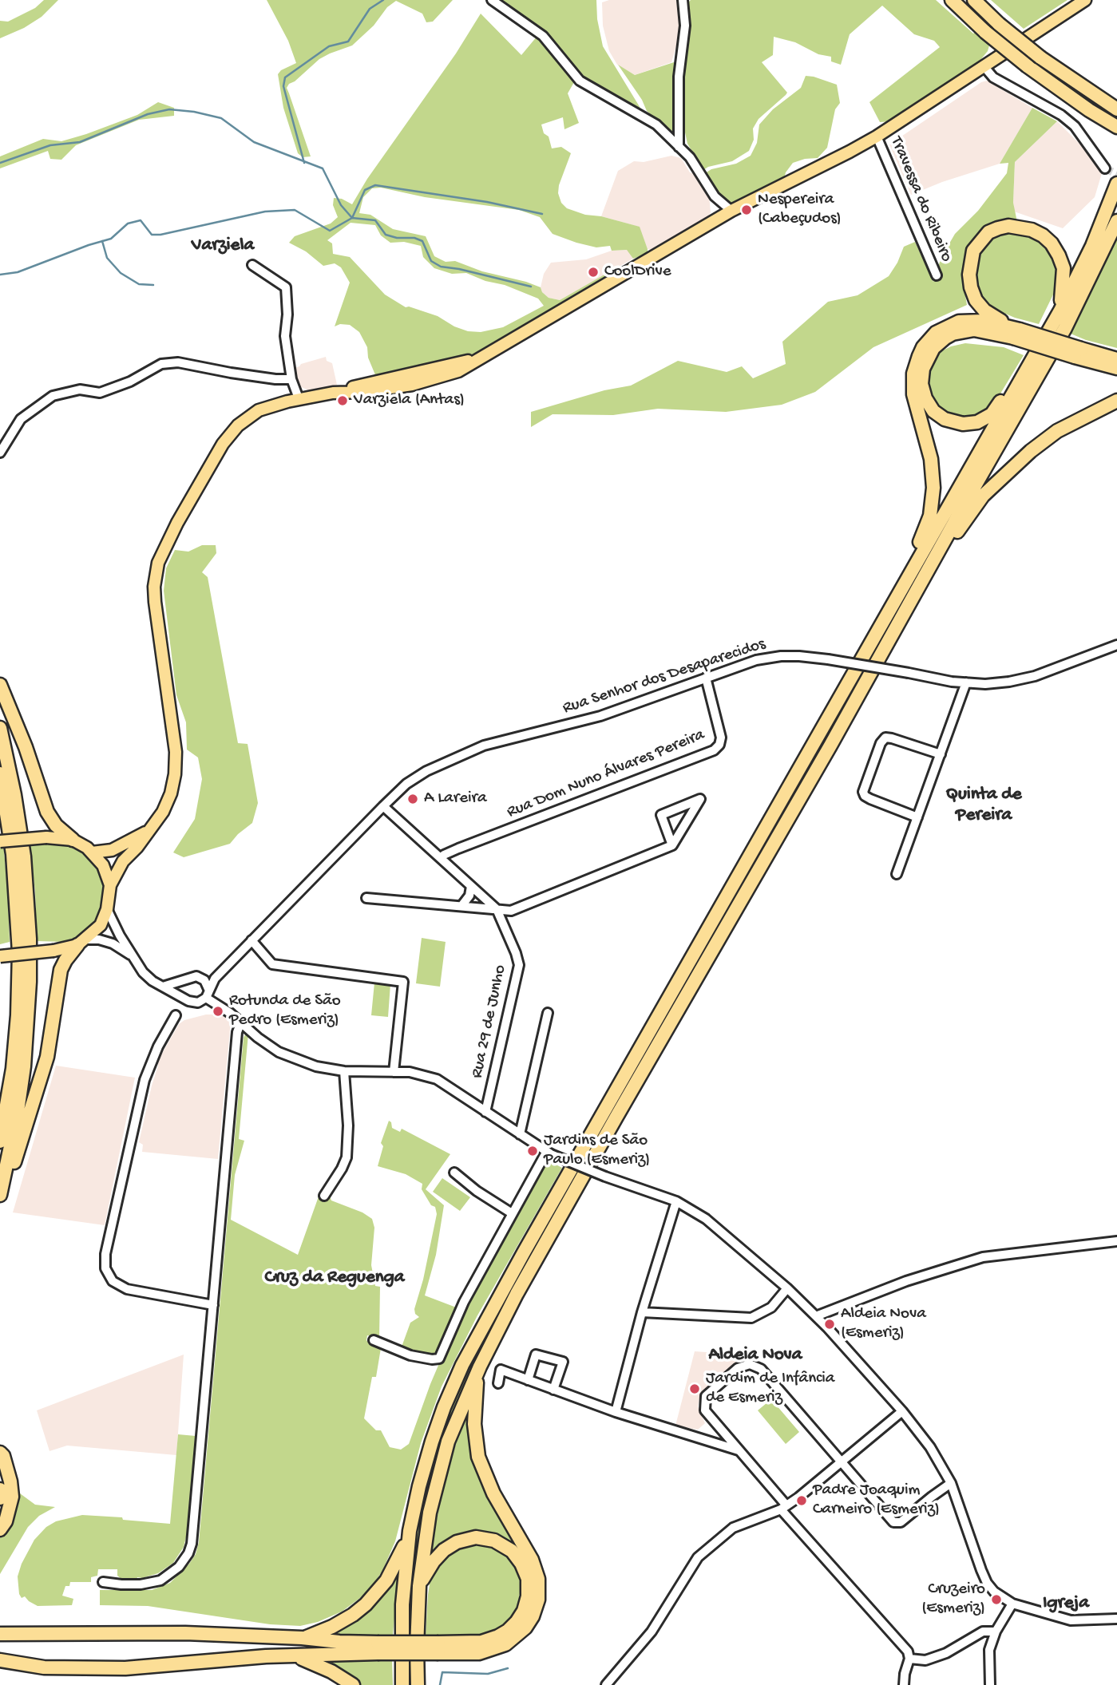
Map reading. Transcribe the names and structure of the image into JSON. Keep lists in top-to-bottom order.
{
  "streets": {
    "street": [
      "Travessa do Ribeiro",
      "Rua Senhor dos Desaparecidos",
      "Rua Dom Nuno Álvares Pereira",
      "Rua 29 de Junho"
    ]
  },
  "crossings": [
    ["Rua Senhor dos Desaparecidos", "Rua Dom Nuno Álvares Pereira"]
  ],
  "districts": [
    "Varziela",
    "Quinta de Pereira",
    "Cruz da Reguenga",
    "Aldeia Nova",
    "Igreja"
  ],
  "places": [
    "Nespereira (Cabeçudos)",
    "CoolDrive",
    "Varziela (Antas)",
    "A Lareira",
    "Rotunda de São Pedro (Esmeriz)",
    "Jardins de São Paulo (Esmeriz)",
    "Aldeia Nova (Esmeriz)",
    "Jardim de Infância de Esmeriz",
    "Padre Joaquim Carneiro (Esmeriz)",
    "Cruzeiro (Esmeriz)"
  ]
}
